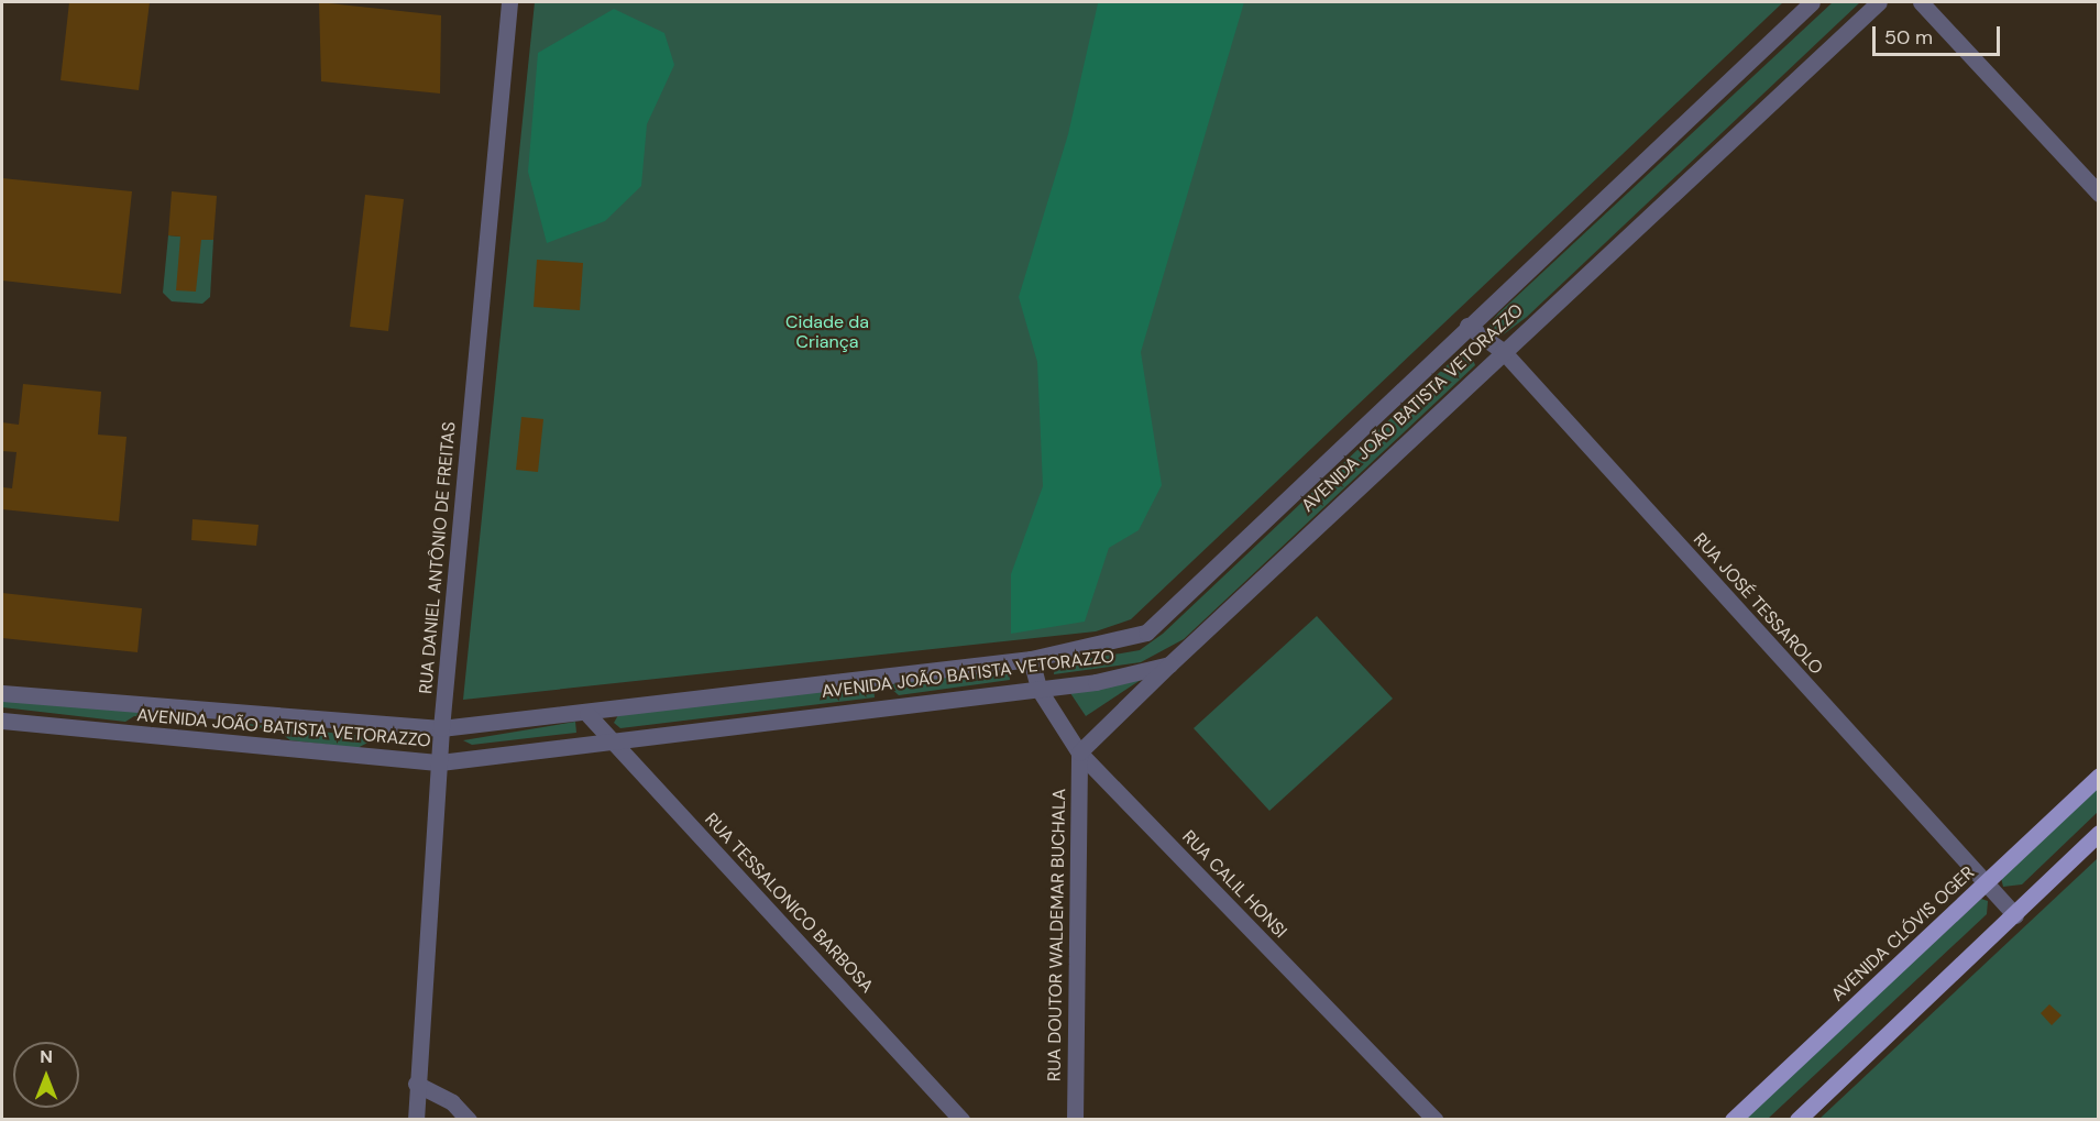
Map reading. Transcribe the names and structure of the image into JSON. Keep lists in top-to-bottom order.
{
  "streets": {
    "main road": ["AVENIDA CLÓVIS OGER"],
    "street": [
      "AVENIDA JOÃO BATISTA VETORAZZO",
      "RUA DANIEL ANTÔNIO DE FREITAS",
      "RUA JOSÉ TESSAROLO",
      "RUA CALIL HONSI",
      "RUA TESSALONICO BARBOSA",
      "RUA DOUTOR WALDEMAR BUCHALA"
    ]
  },
  "crossings": [
    ["AVENIDA JOÃO BATISTA VETORAZZO", "RUA DANIEL ANTÔNIO DE FREITAS"],
    ["AVENIDA JOÃO BATISTA VETORAZZO", "RUA JOSÉ TESSAROLO"],
    ["AVENIDA JOÃO BATISTA VETORAZZO", "RUA CALIL HONSI"],
    ["AVENIDA JOÃO BATISTA VETORAZZO", "RUA TESSALONICO BARBOSA"],
    ["RUA JOSÉ TESSAROLO", "AVENIDA CLÓVIS OGER"],
    ["RUA CALIL HONSI", "RUA DOUTOR WALDEMAR BUCHALA"]
  ],
  "parks": ["Cidade da Criança"],
  "scale_bar": "50 m",
  "north": "top"
}
